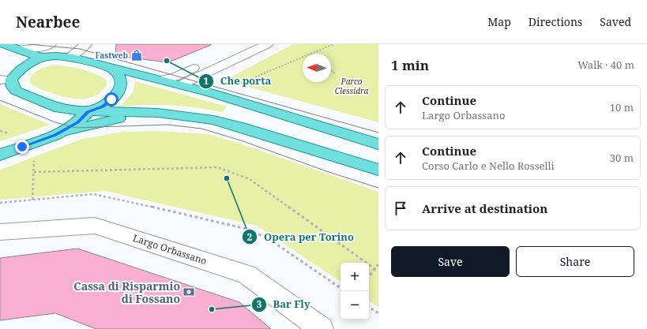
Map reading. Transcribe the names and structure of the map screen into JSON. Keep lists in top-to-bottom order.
{
  "streets": {
    "street": ["Largo Orbassano"]
  },
  "parks": ["Parco Clessidra"],
  "places": {
    "shop": ["Fastweb"],
    "other": ["Che porta", "Opera per Torino", "Bar Fly"],
    "bank": ["Cassa di Risparmio di Fossano"]
  },
  "north": "left",
  "page": {
    "header": "Nearbee",
    "nav": ["Map", "Directions", "Saved"],
    "heading": ["1 min", "Walk · 40 m"],
    "list": [
      ["Continue", "Largo Orbassano", "10 m"],
      ["Continue", "Corso Carlo e Nello Rosselli", "30 m"],
      "Arrive at destination"
    ],
    "buttons": ["Save", "Share"],
    "map_buttons": ["+", "−"]
  }
}
